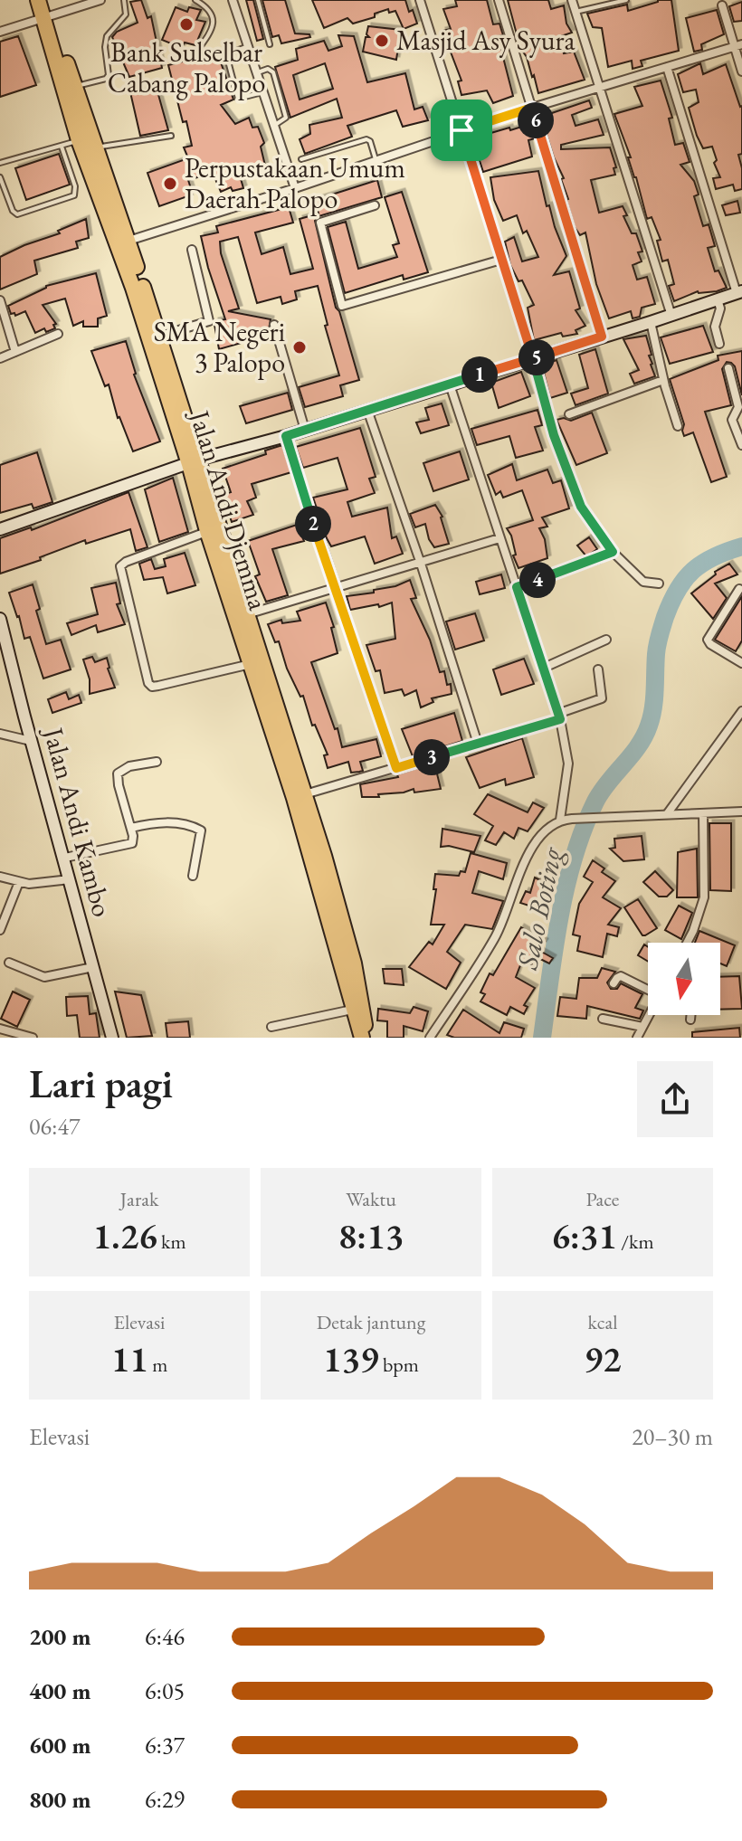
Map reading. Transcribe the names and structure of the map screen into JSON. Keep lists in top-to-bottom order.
{
  "streets": {
    "highway": ["Jalan Andi Djemma"],
    "street": ["Jalan Andi Kambo"]
  },
  "water": ["Salo Boting"],
  "places": [
    "Bank Sulselbar Cabang Palopo",
    "Masjid Asy Syura",
    "Perpustakaan Umum Daerah Palopo",
    "SMA Negeri 3 Palopo"
  ],
  "north": "bottom",
  "page": {
    "pins": [
      "6",
      "5",
      "1",
      "2",
      "4",
      "3"
    ],
    "heading": ["Lari pagi", "06:47"],
    "stats": [
      ["Jarak", "1.26 km"],
      ["Waktu", "8:13"],
      ["Pace", "6:31 /km"],
      ["Elevasi", "11 m"],
      ["Detak jantung", "139 bpm"],
      ["kcal", "92"]
    ],
    "chart": ["Elevasi", "20–30 m"],
    "list": [
      {
        "name": "200 m",
        "note": "6:46"
      },
      {
        "name": "400 m",
        "note": "6:05"
      },
      {
        "name": "600 m",
        "note": "6:37"
      },
      {
        "name": "800 m",
        "note": "6:29"
      }
    ]
  }
}
